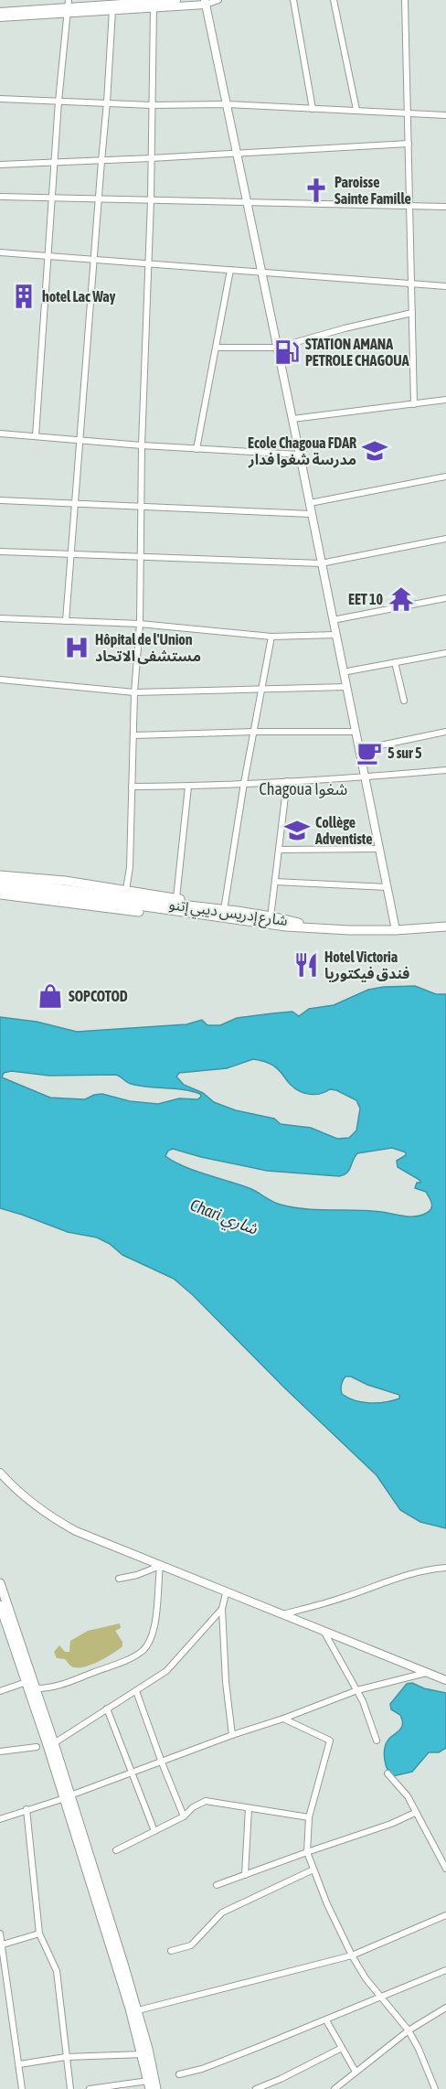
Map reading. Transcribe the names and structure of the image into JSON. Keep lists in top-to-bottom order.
{
  "streets": {
    "main road": ["شارع إدريس ديبي إتنو"]
  },
  "districts": ["Chagoua شغوا"],
  "water": ["Chari شاري"],
  "places": {
    "church": ["Paroisse Sainte Famille"],
    "building": ["hotel Lac Way"],
    "fuel station": ["STATION AMANA PETROLE CHAGOUA"],
    "school or university": ["Ecole Chagoua FDAR مدرسة شغوا فدار", "Collège Adventiste"],
    "temple": ["EET 10"],
    "hospital": ["Hôpital de l'Union مستشفى الاتحاد"],
    "cafe": ["5 sur 5"],
    "restaurant": ["Hotel Victoria فندق فيكتوريا"],
    "shop": ["SOPCOTOD"]
  }
}
